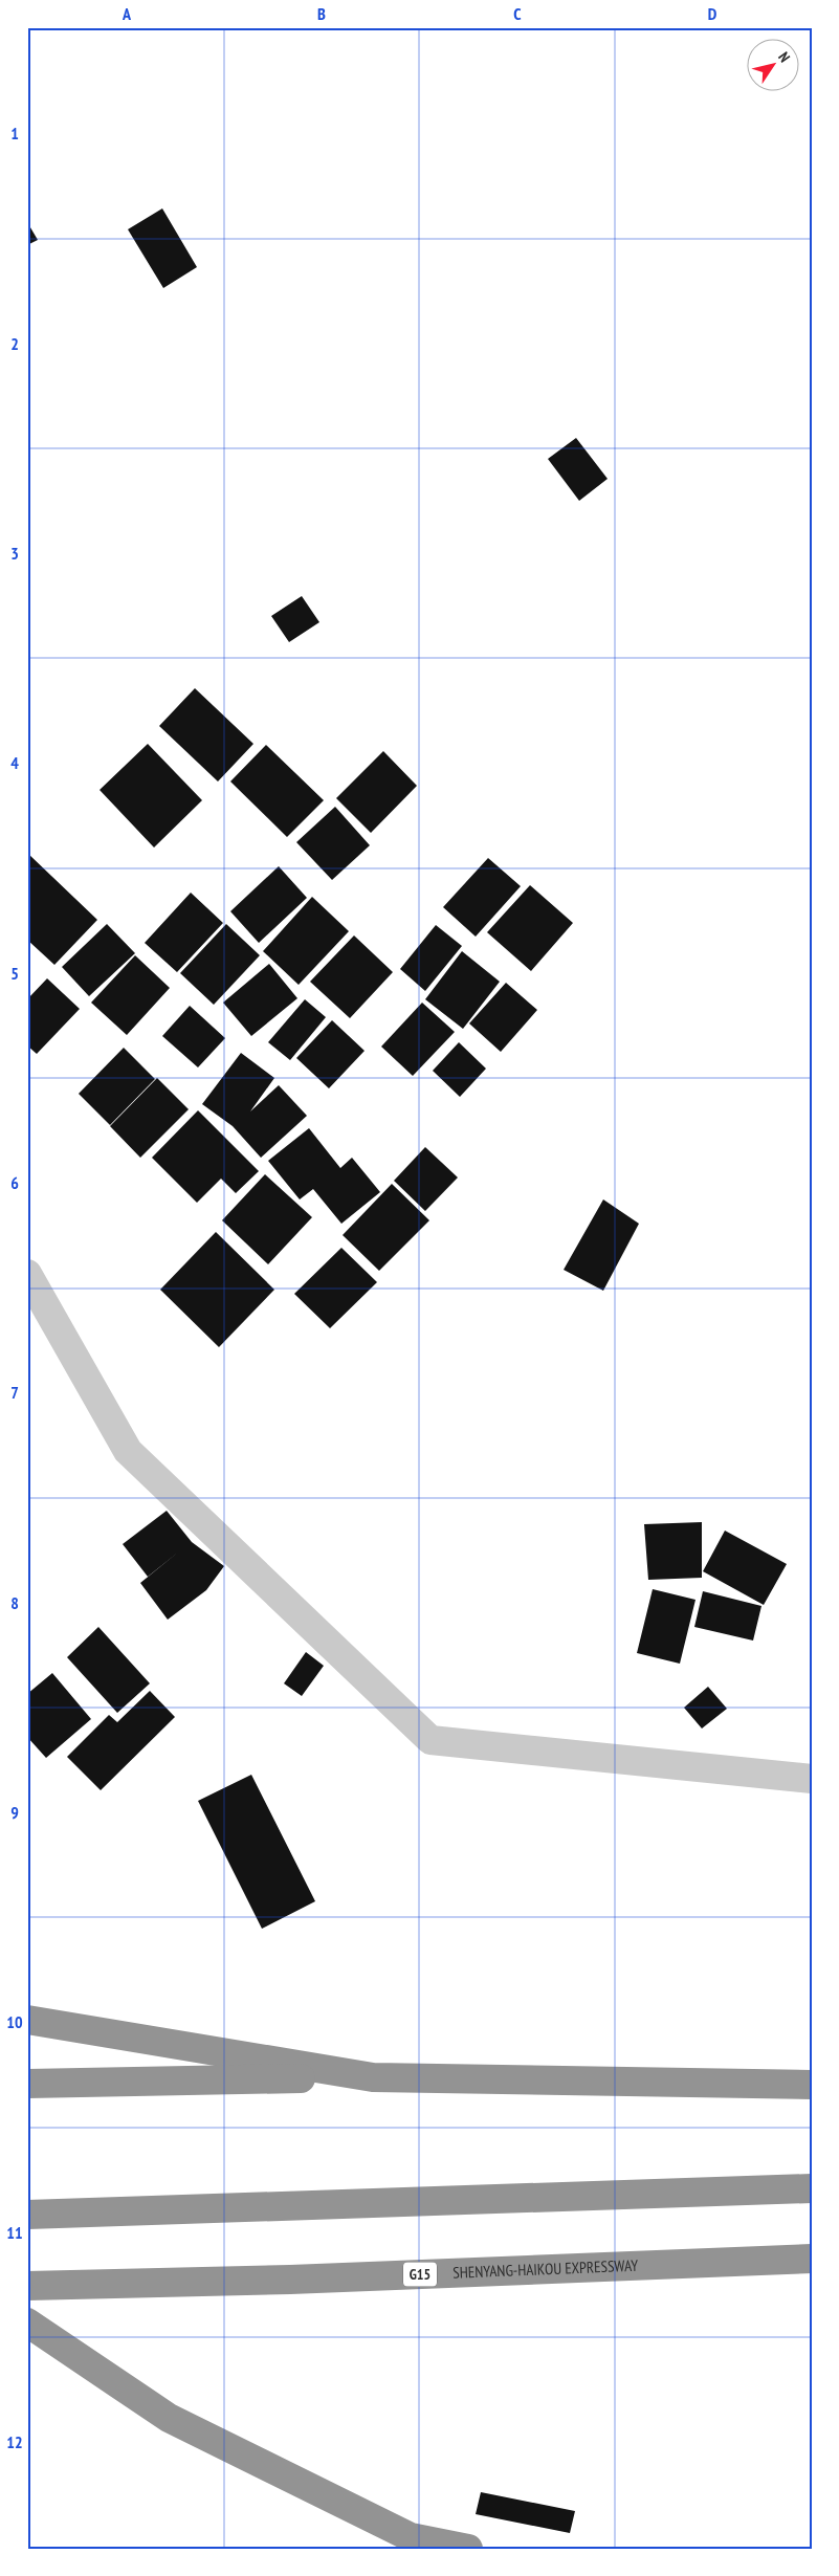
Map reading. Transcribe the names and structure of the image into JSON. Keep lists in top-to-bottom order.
{
  "streets": {
    "highway": ["SHENYANG-HAIKOU EXPRESSWAY", "G15"]
  },
  "north": "top right",
  "grid": {
    "columns": [
      "A",
      "B",
      "C",
      "D"
    ],
    "rows": [
      "1",
      "2",
      "3",
      "4",
      "5",
      "6",
      "7",
      "8",
      "9",
      "10",
      "11",
      "12"
    ]
  }
}
